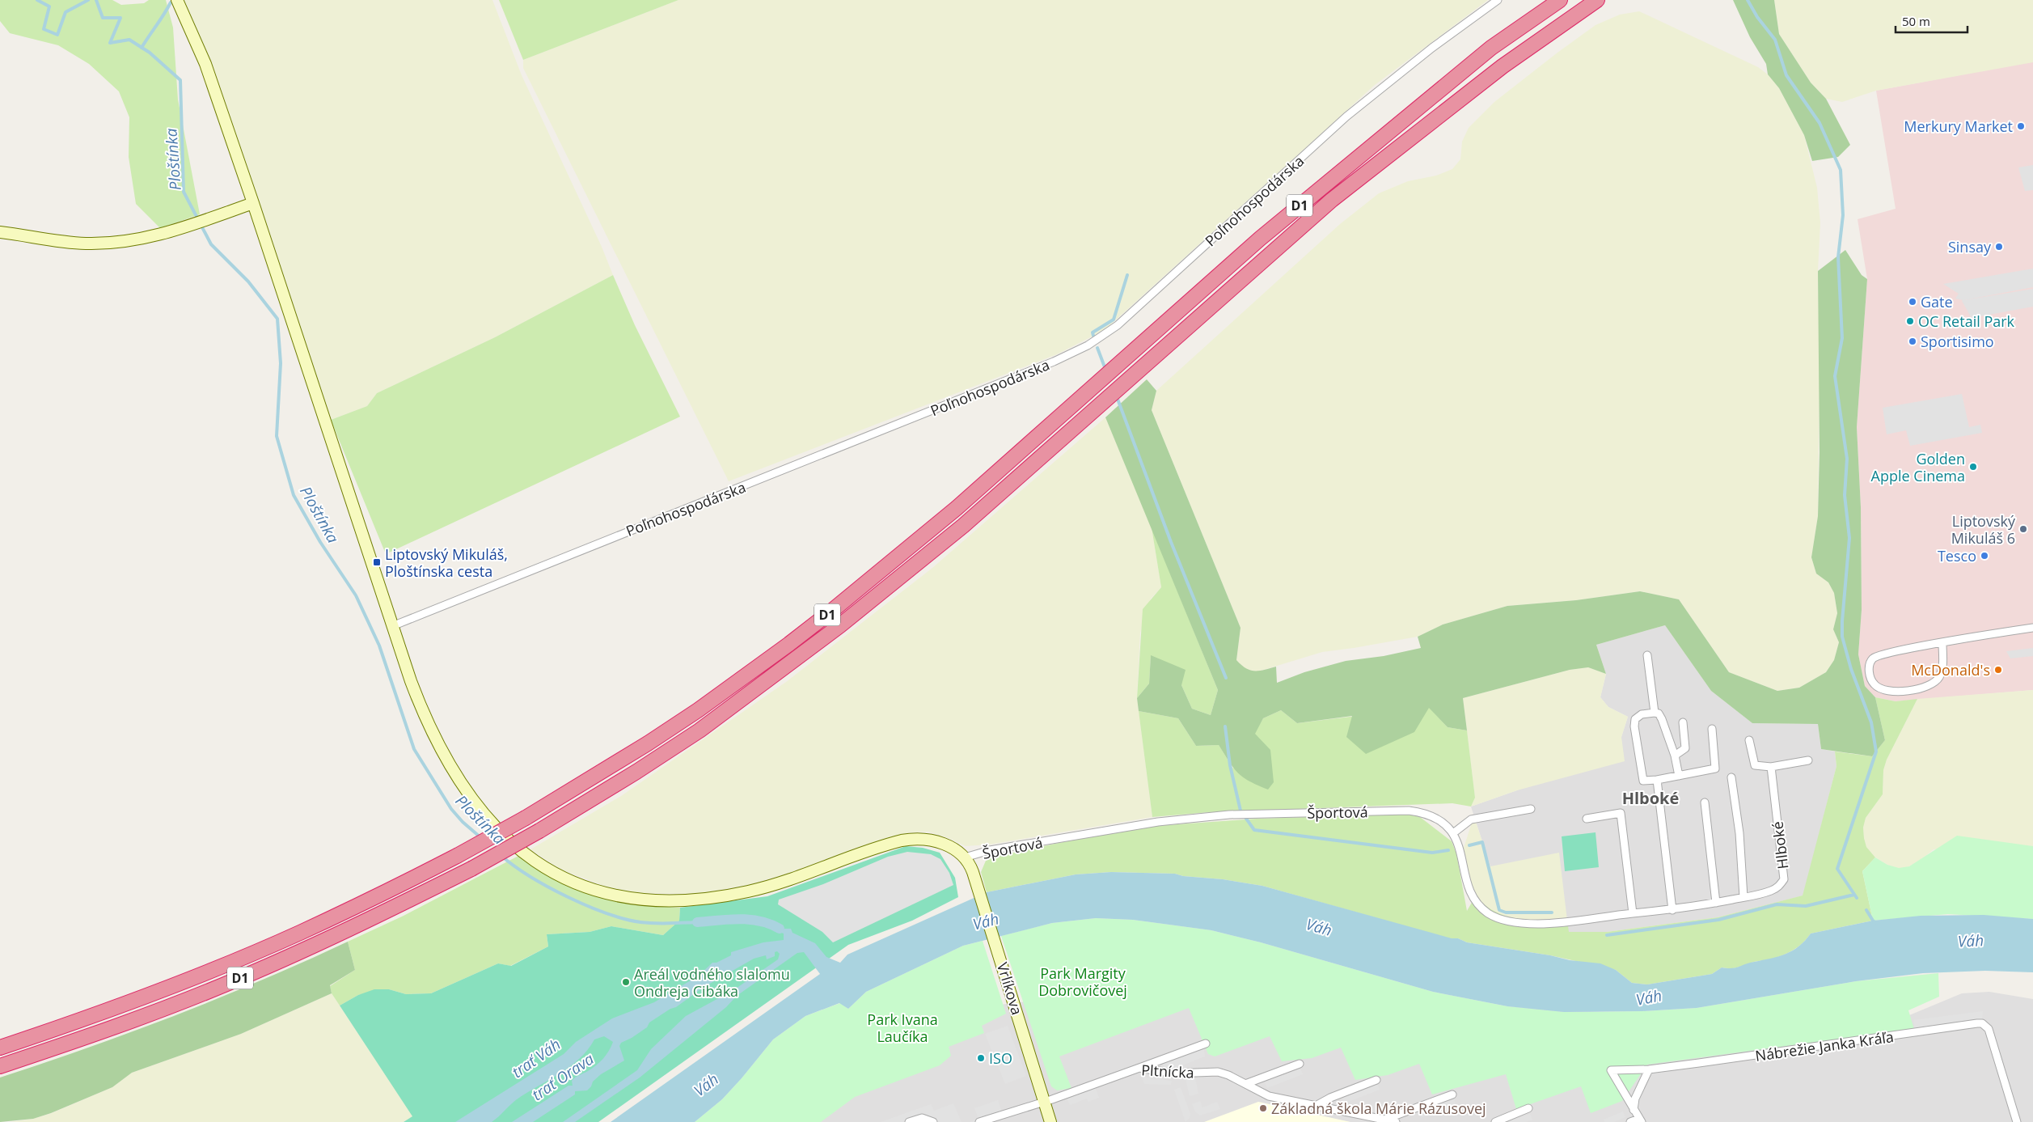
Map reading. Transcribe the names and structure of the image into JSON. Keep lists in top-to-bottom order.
{
  "streets": {
    "highway": ["D1"],
    "street": [
      "Poľnohospodárska",
      "Športová",
      "Hlboké",
      "Vrlíkova",
      "Nábrežie Janka Kráľa",
      "Pltnícka"
    ]
  },
  "crossings": [
    ["Športová", "Hlboké"],
    ["Športová", "Vrlíkova"],
    ["Vrlíkova", "Pltnícka"]
  ],
  "districts": ["Hlboké"],
  "water": [
    "Ploštínka",
    "Váh",
    "trať Váh",
    "trať Orava"
  ],
  "parks": ["Park Margity Dobrovičovej", "Park Ivana Laučíka"],
  "places": {
    "other": [
      "Merkury Market",
      "Sinsay",
      "Gate",
      "OC Retail Park",
      "Sportisimo",
      "Golden Apple Cinema",
      "Liptovský Mikuláš 6",
      "Tesco",
      "McDonald's",
      "Areál vodného slalomu Ondreja Cibáka",
      "ISO",
      "Základná škola Márie Rázusovej"
    ],
    "transit": ["Liptovský Mikuláš, Ploštínska cesta"]
  },
  "scale_bar": "50 m"
}
